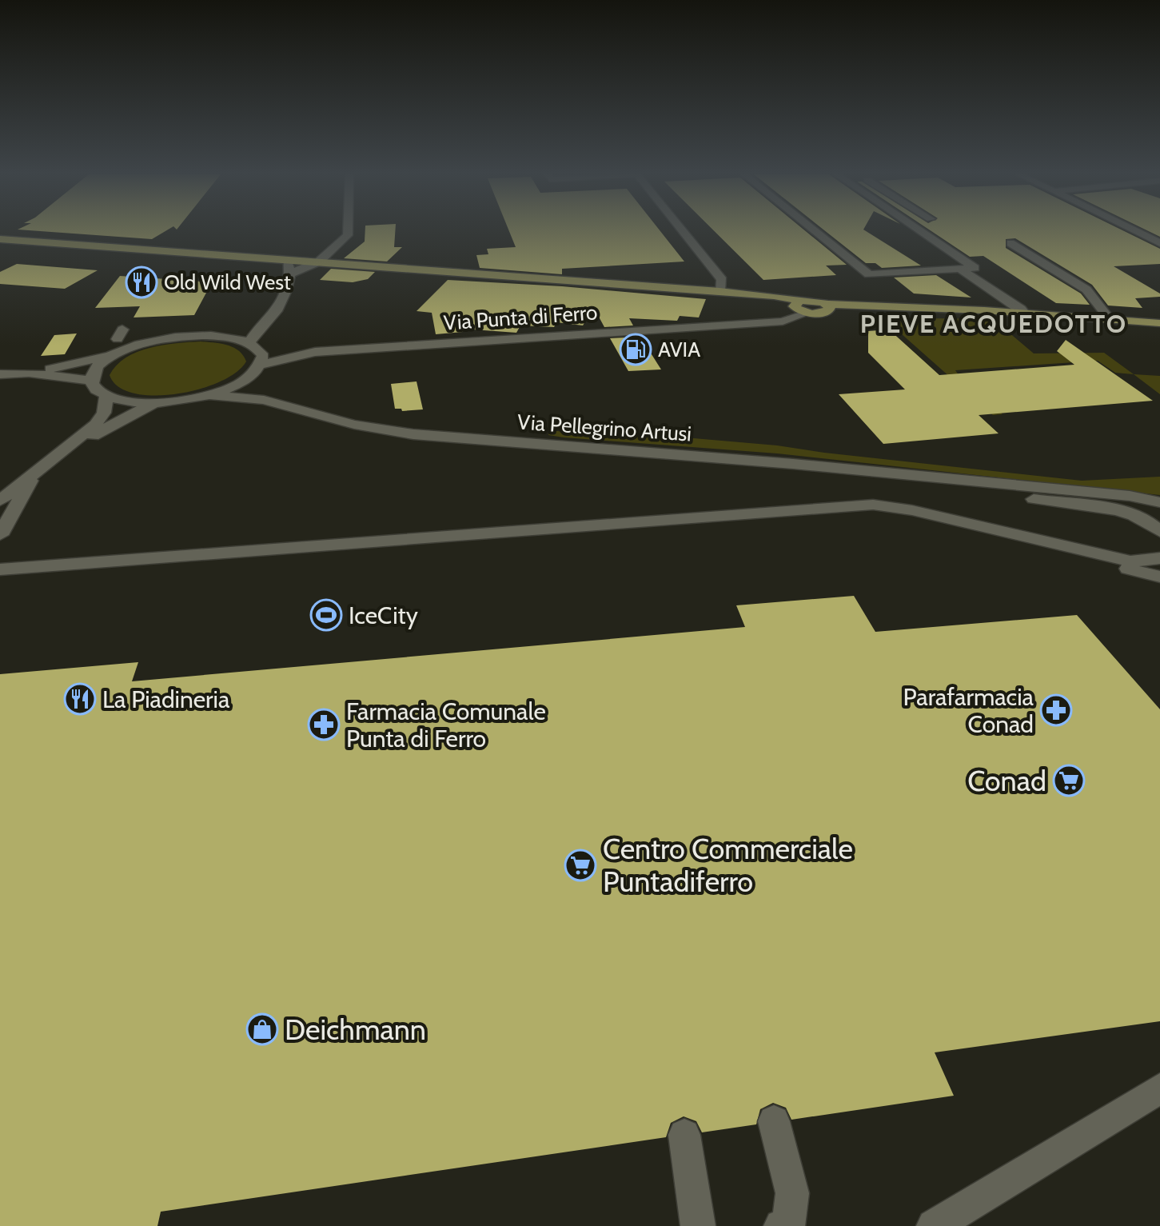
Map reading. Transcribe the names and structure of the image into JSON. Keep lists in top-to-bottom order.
{
  "streets": {
    "street": ["Via Punta di Ferro", "Via Pellegrino Artusi"]
  },
  "districts": ["PIEVE ACQUEDOTTO"],
  "places": {
    "restaurant": ["Old Wild West", "La Piadineria"],
    "fuel station": ["AVIA"],
    "sports": ["IceCity"],
    "pharmacy": ["Parafarmacia Conad", "Farmacia Comunale Punta di Ferro"],
    "supermarket": ["Conad", "Centro Commerciale Puntadiferro"],
    "shop": ["Deichmann"]
  }
}
